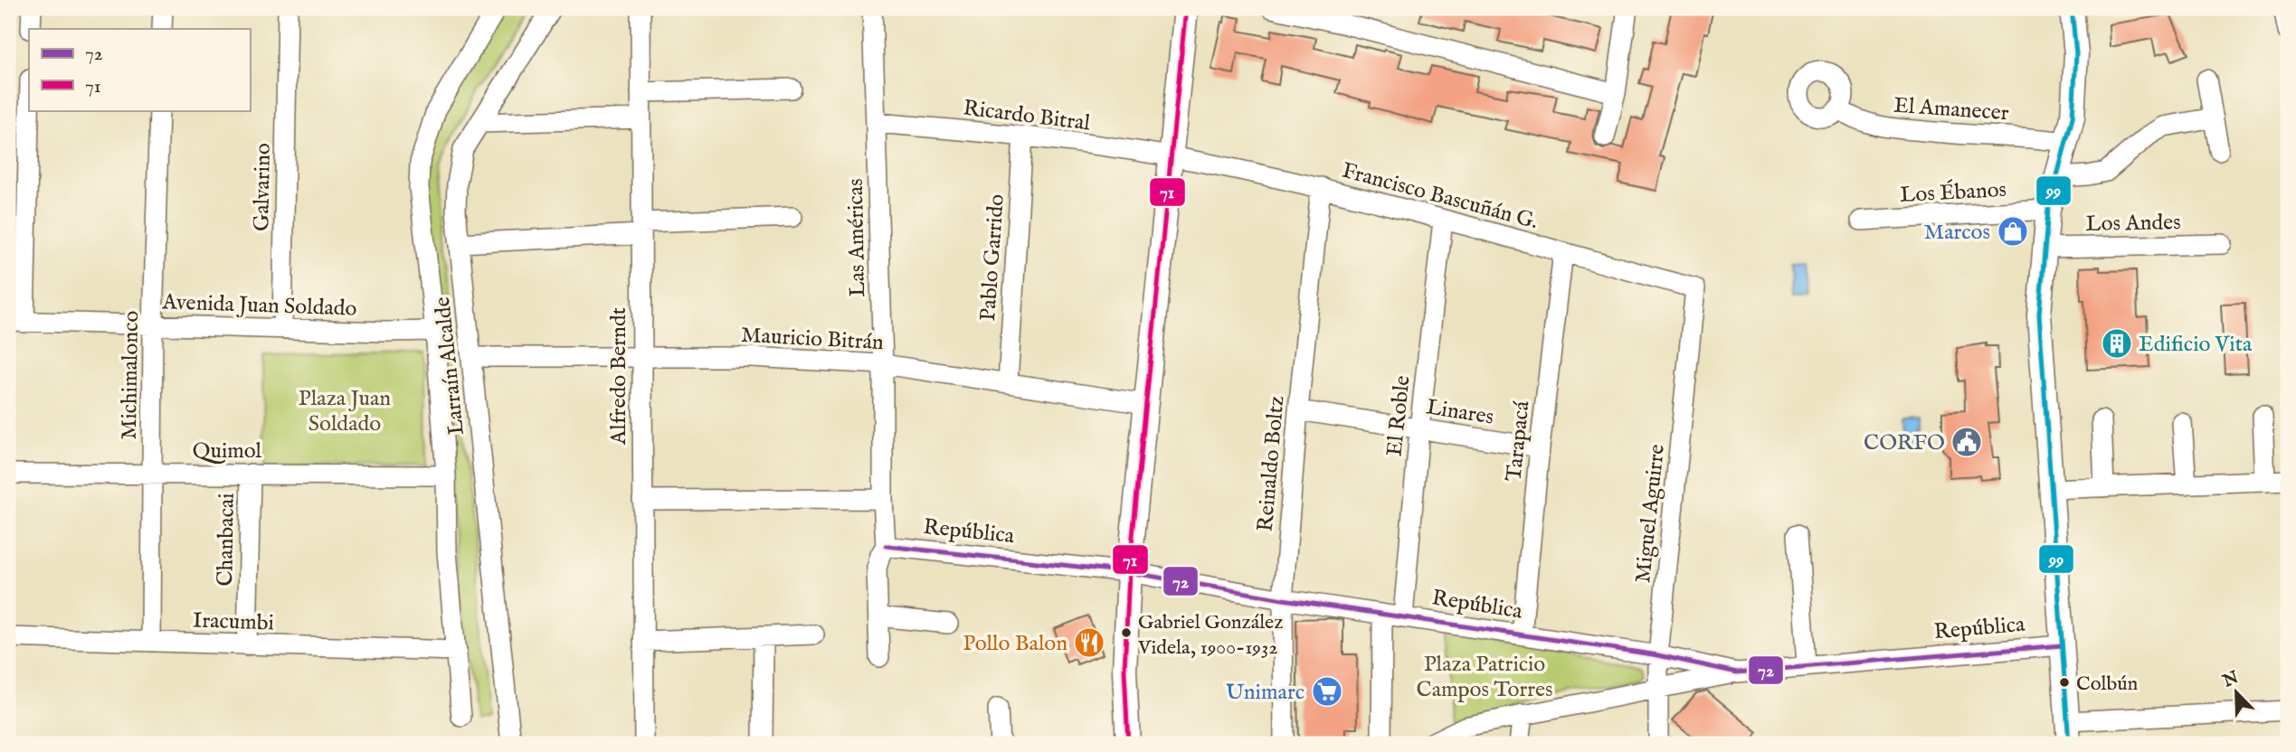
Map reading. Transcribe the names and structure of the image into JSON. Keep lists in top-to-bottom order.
{
  "streets": {
    "street": [
      "El Amanecer",
      "Ricardo Bitral",
      "Galvarino",
      "Los Ébanos",
      "Francisco Bascuñán G.",
      "Los Andes",
      "Las Américas",
      "Pablo Garrido",
      "Avenida Juan Soldado",
      "Mauricio Bitrán",
      "Larraín Alcalde",
      "Michimalonco",
      "Alfredo Berndt",
      "Linares",
      "El Roble",
      "Tarapacá",
      "Quimol",
      "Reinaldo Boltz",
      "Miguel Aguirre",
      "República",
      "Chanbacai",
      "Iracumbi"
    ]
  },
  "crossings": [
    ["Ricardo Bitral", "Francisco Bascuñán G."],
    ["Ricardo Bitral", "Las Américas"],
    ["Ricardo Bitral", "Pablo Garrido"],
    ["Galvarino", "Avenida Juan Soldado"],
    ["Francisco Bascuñán G.", "El Roble"],
    ["Francisco Bascuñán G.", "Tarapacá"],
    ["Francisco Bascuñán G.", "Reinaldo Boltz"],
    ["Francisco Bascuñán G.", "Miguel Aguirre"],
    ["Las Américas", "Mauricio Bitrán"],
    ["Las Américas", "República"],
    ["Pablo Garrido", "Mauricio Bitrán"],
    ["Avenida Juan Soldado", "Larraín Alcalde"],
    ["Avenida Juan Soldado", "Michimalonco"],
    ["Mauricio Bitrán", "Larraín Alcalde"],
    ["Mauricio Bitrán", "Alfredo Berndt"],
    ["Larraín Alcalde", "Quimol"],
    ["Larraín Alcalde", "Iracumbi"],
    ["Michimalonco", "Quimol"],
    ["Michimalonco", "Iracumbi"],
    ["Linares", "El Roble"],
    ["Linares", "Tarapacá"],
    ["Linares", "Reinaldo Boltz"],
    ["El Roble", "República"],
    ["Tarapacá", "República"],
    ["Quimol", "Chanbacai"],
    ["Reinaldo Boltz", "República"],
    ["Miguel Aguirre", "República"],
    ["Chanbacai", "Iracumbi"]
  ],
  "parks": ["Plaza Juan Soldado", "Plaza Patricio Campos Torres"],
  "places": {
    "shop": ["Marcos"],
    "building": ["Edificio Vita"],
    "public building": ["CORFO"],
    "other": ["Gabriel González Videla, 1900-1932", "Colbún"],
    "restaurant": ["Pollo Balon"],
    "supermarket": ["Unimarc"]
  },
  "lines": ["transit line 71", "transit line 99", "transit line 72"],
  "legend": ["72", "71"],
  "north": "top left"
}
